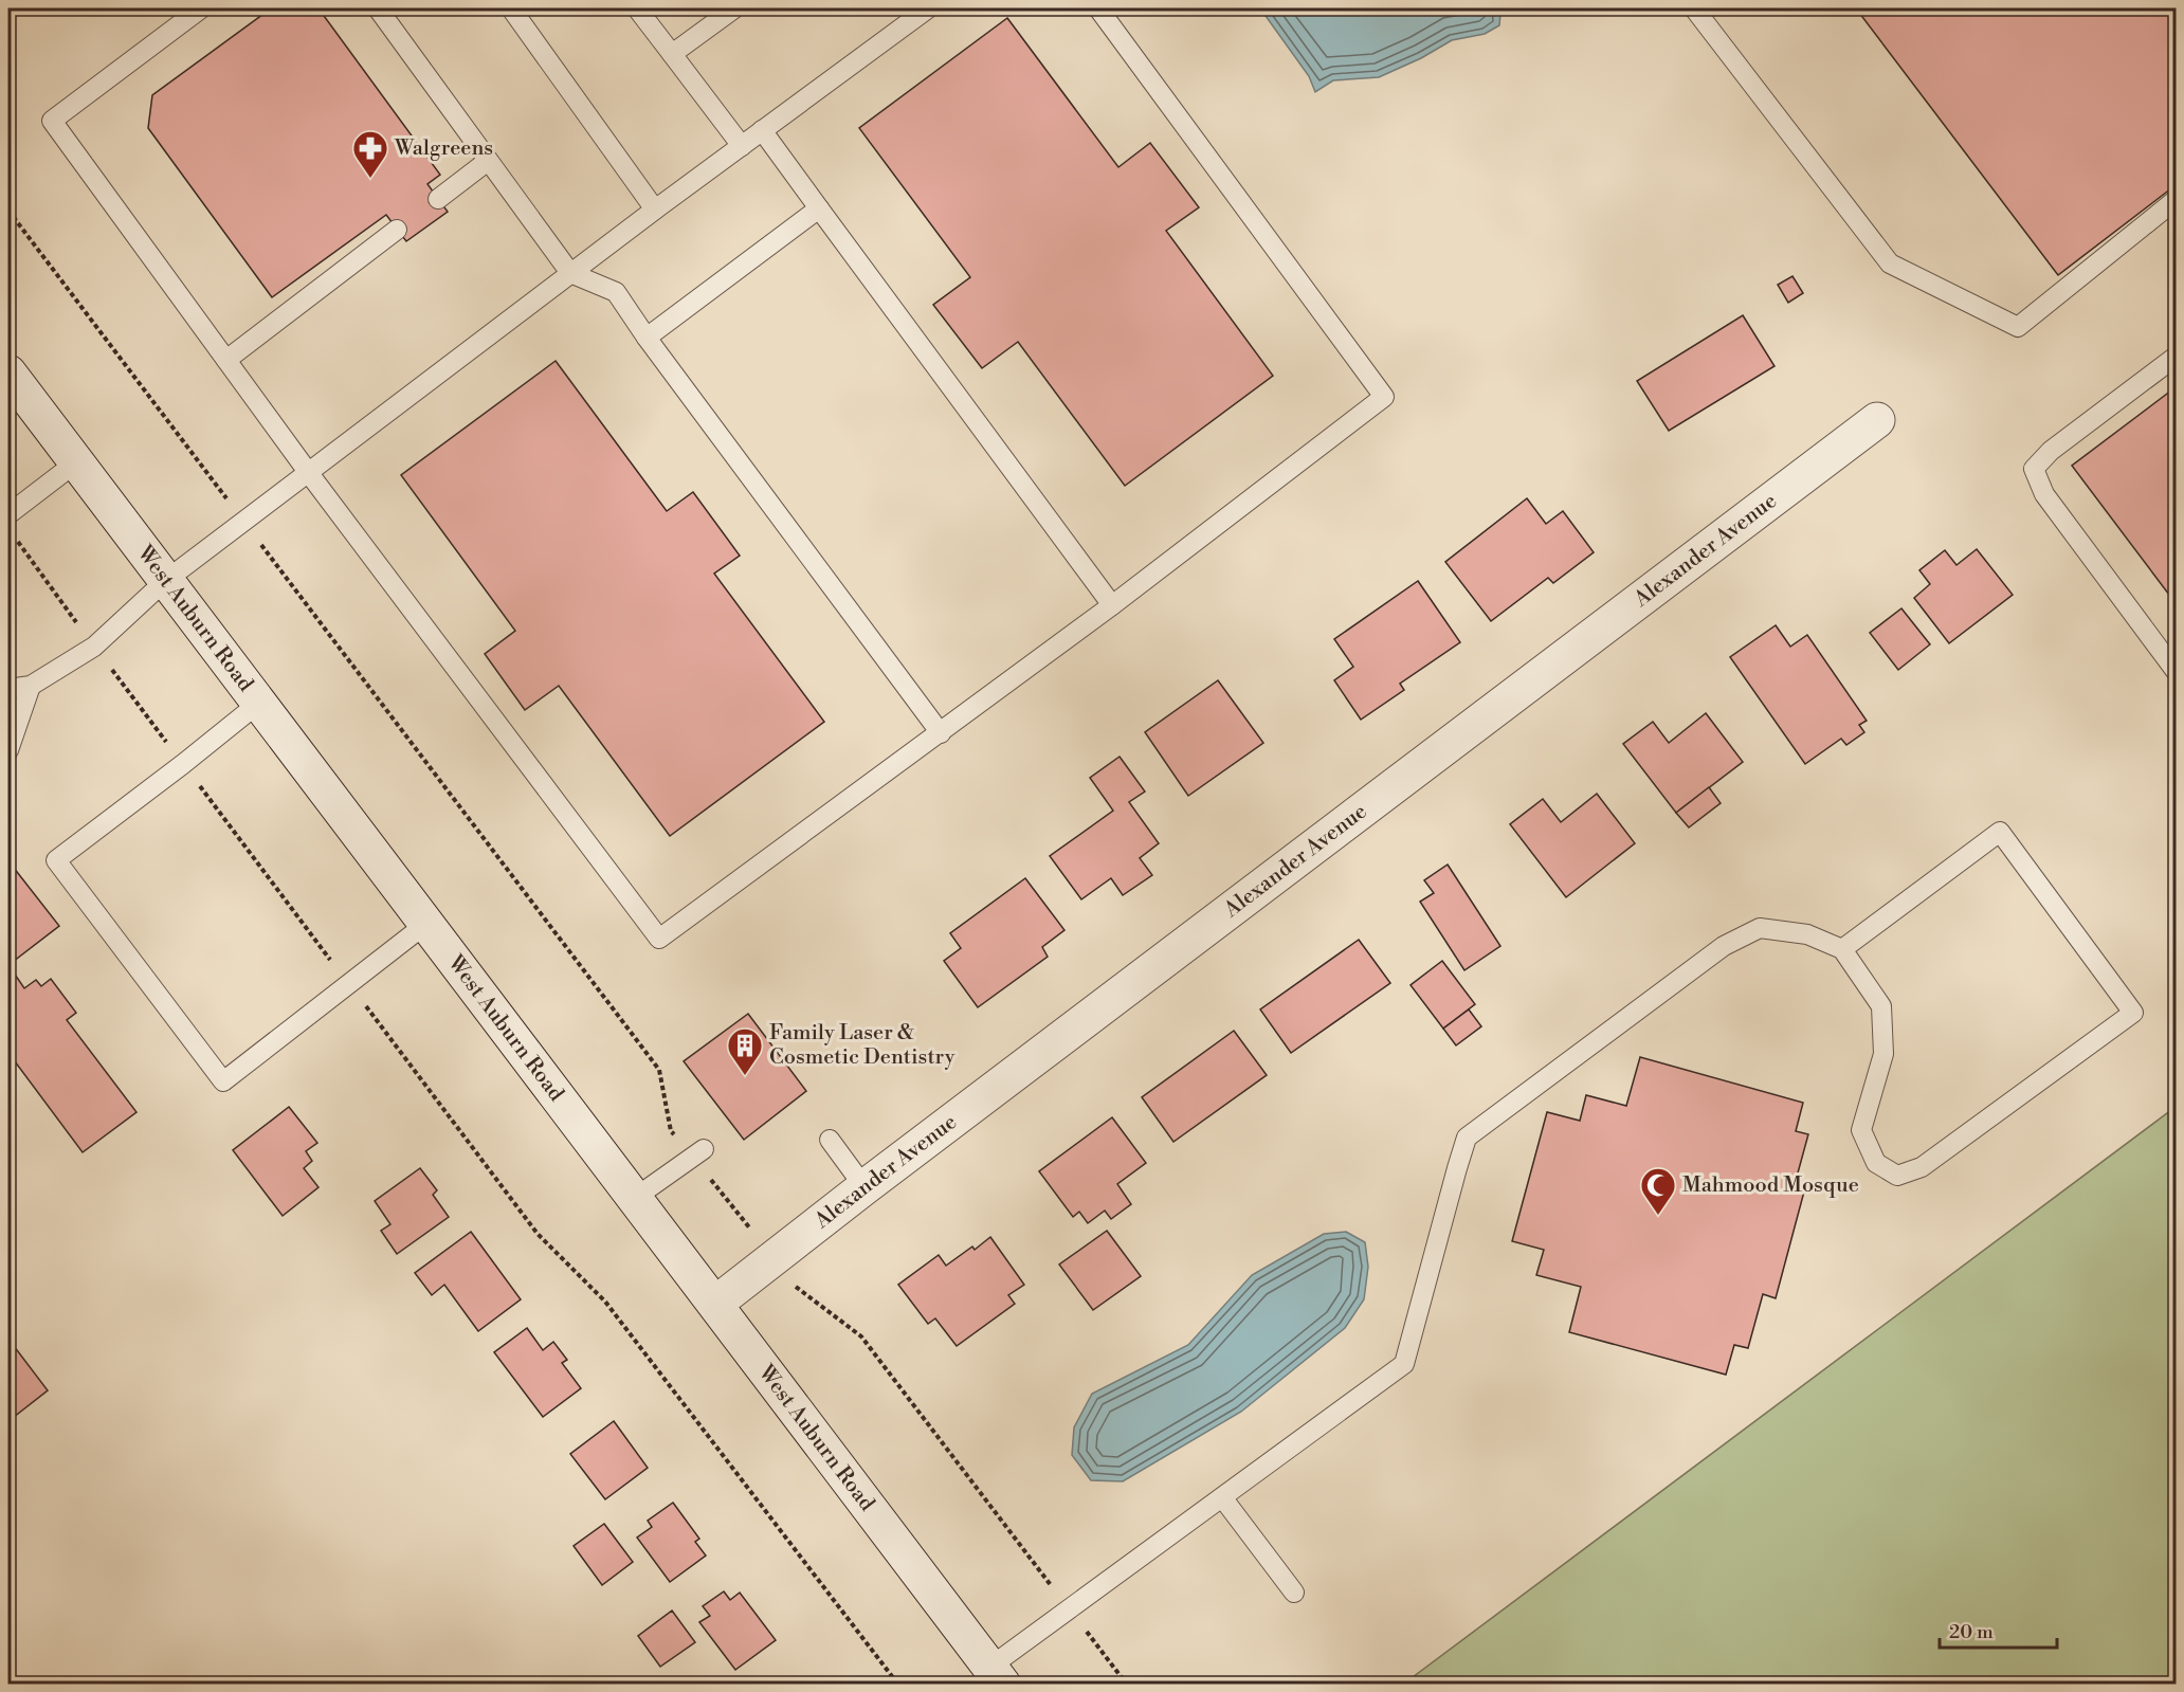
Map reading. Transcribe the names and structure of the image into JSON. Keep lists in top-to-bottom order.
{
  "streets": {
    "main road": ["Alexander Avenue", "West Auburn Road"]
  },
  "crossings": [
    ["Alexander Avenue", "West Auburn Road"]
  ],
  "places": {
    "pharmacy": ["Walgreens"],
    "building": ["Family Laser & Cosmetic Dentistry"],
    "mosque": ["Mahmood Mosque"]
  },
  "scale_bar": "20 m"
}
